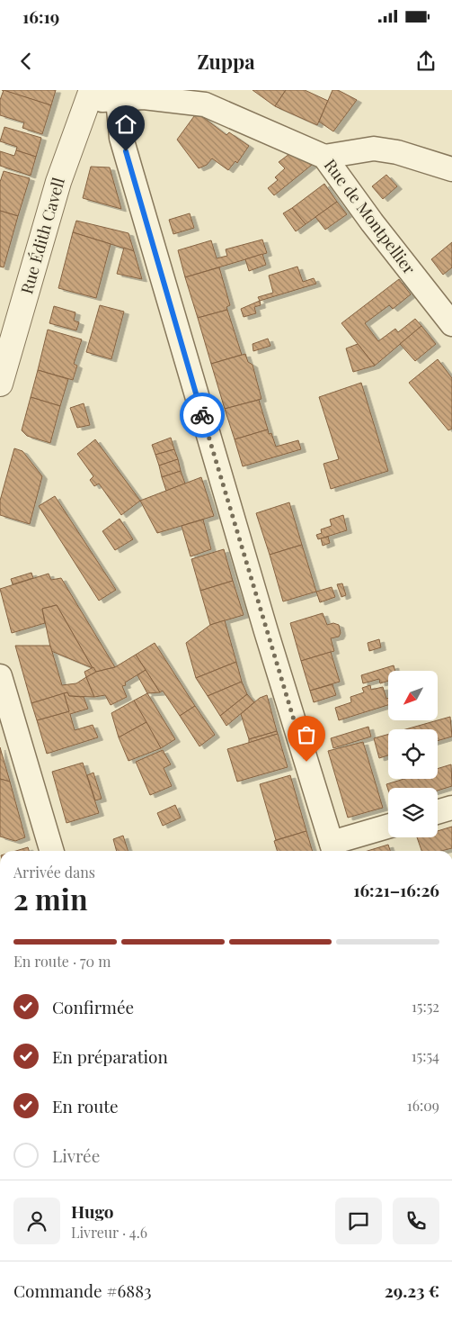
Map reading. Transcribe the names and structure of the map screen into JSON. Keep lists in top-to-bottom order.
{
  "streets": {
    "street": ["Rue de Montpellier", "Rue Édith Cavell"]
  },
  "crossings": [
    ["Rue de Montpellier", "Rue Édith Cavell"]
  ],
  "north": "bottom left",
  "page": {
    "status": "16:19",
    "header": "Zuppa",
    "heading": ["2 min", "Arrivée dans", "16:21–16:26"],
    "panel": [
      "Hugo",
      "Livreur · 4.6",
      "Commande #6883",
      "29.23 €"
    ],
    "bar": "En route · 70 m",
    "list": [
      ["Confirmée", "15:52"],
      ["En préparation", "15:54"],
      ["En route", "16:09"],
      "Livrée"
    ]
  }
}
